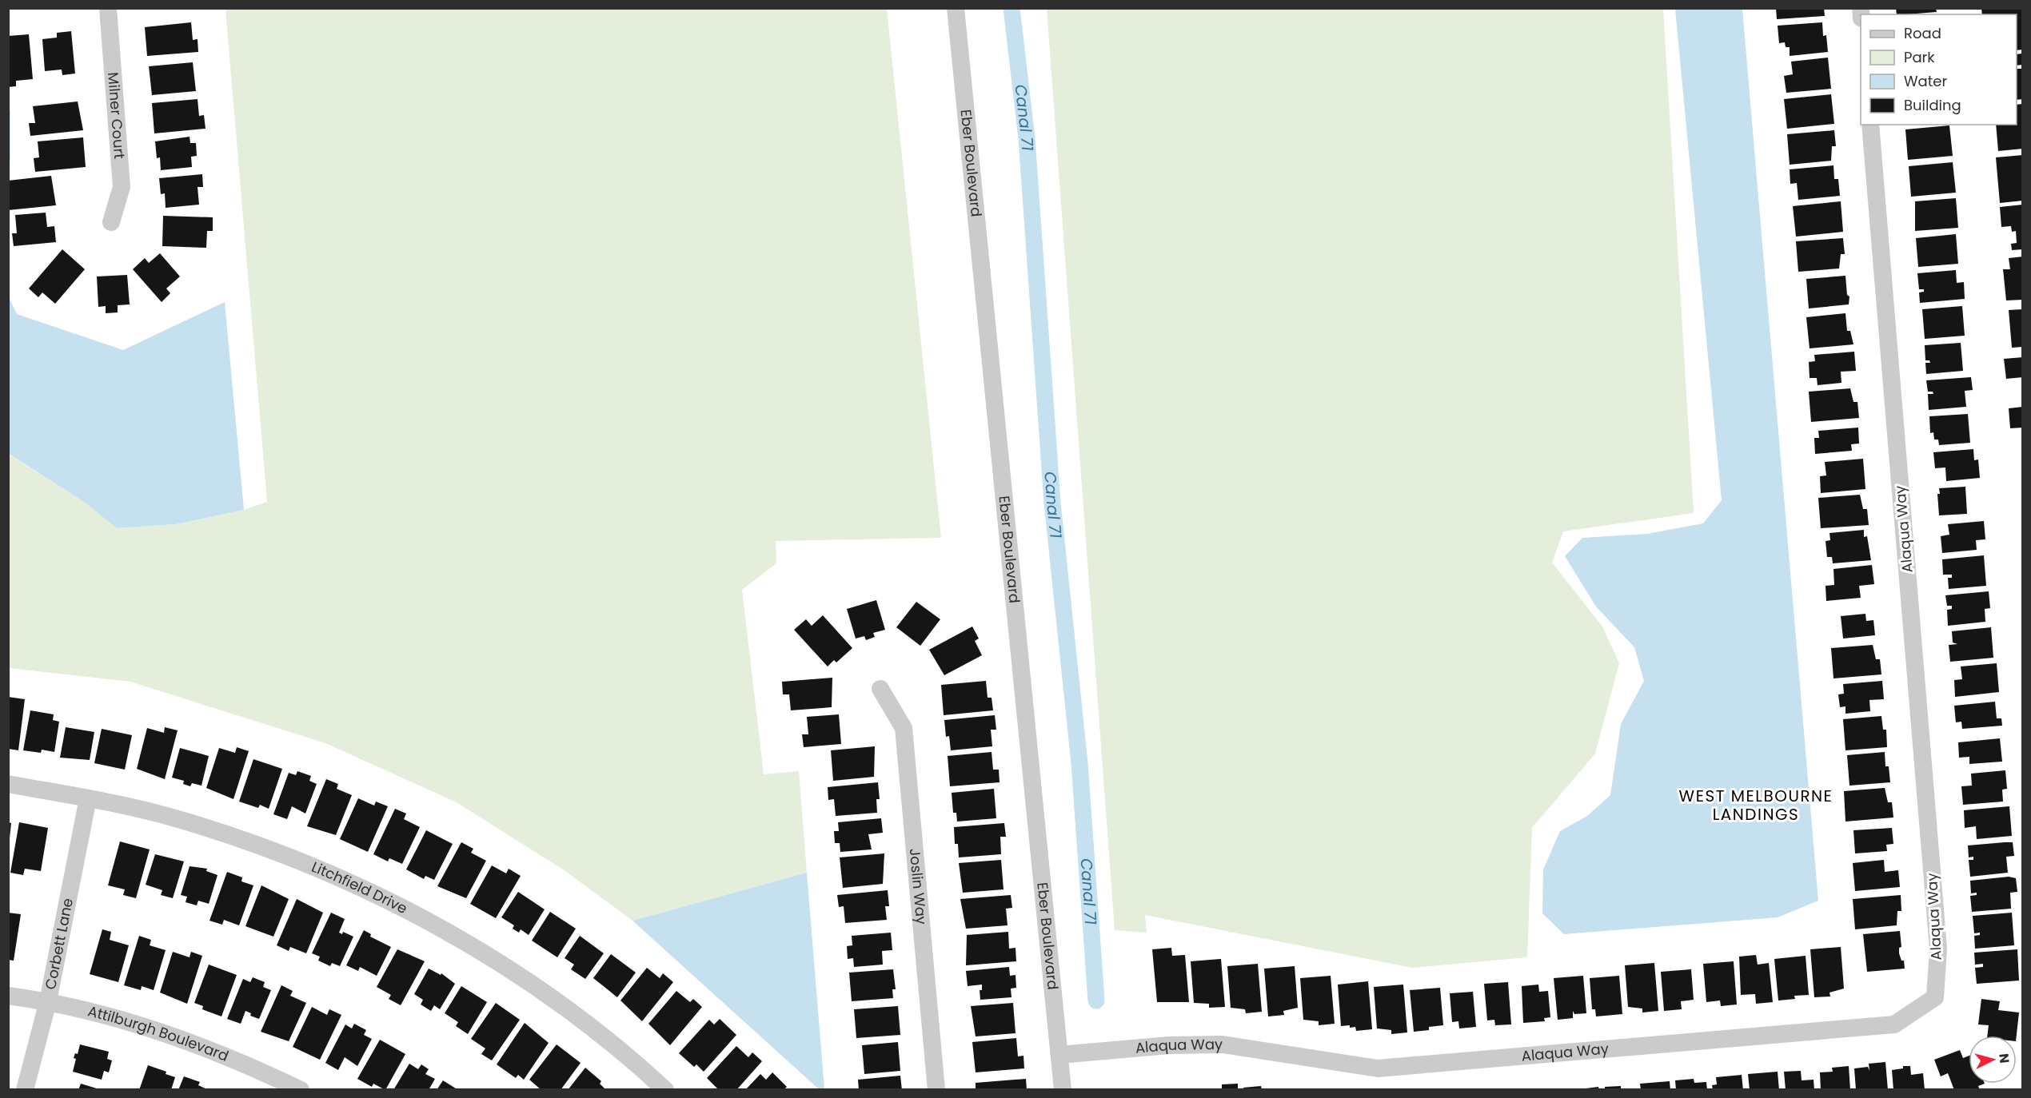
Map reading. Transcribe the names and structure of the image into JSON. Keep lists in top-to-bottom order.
{
  "streets": {
    "street": [
      "Milner Court",
      "Eber Boulevard",
      "Alaqua Way",
      "Joslin Way",
      "Litchfield Drive",
      "Corbett Lane",
      "Attilburgh Boulevard"
    ]
  },
  "crossings": [
    ["Eber Boulevard", "Alaqua Way"],
    ["Litchfield Drive", "Corbett Lane"],
    ["Corbett Lane", "Attilburgh Boulevard"]
  ],
  "districts": ["WEST MELBOURNE LANDINGS"],
  "water": ["Canal 71"],
  "legend": [
    "Road",
    "Park",
    "Water",
    "Building"
  ],
  "north": "right"
}
